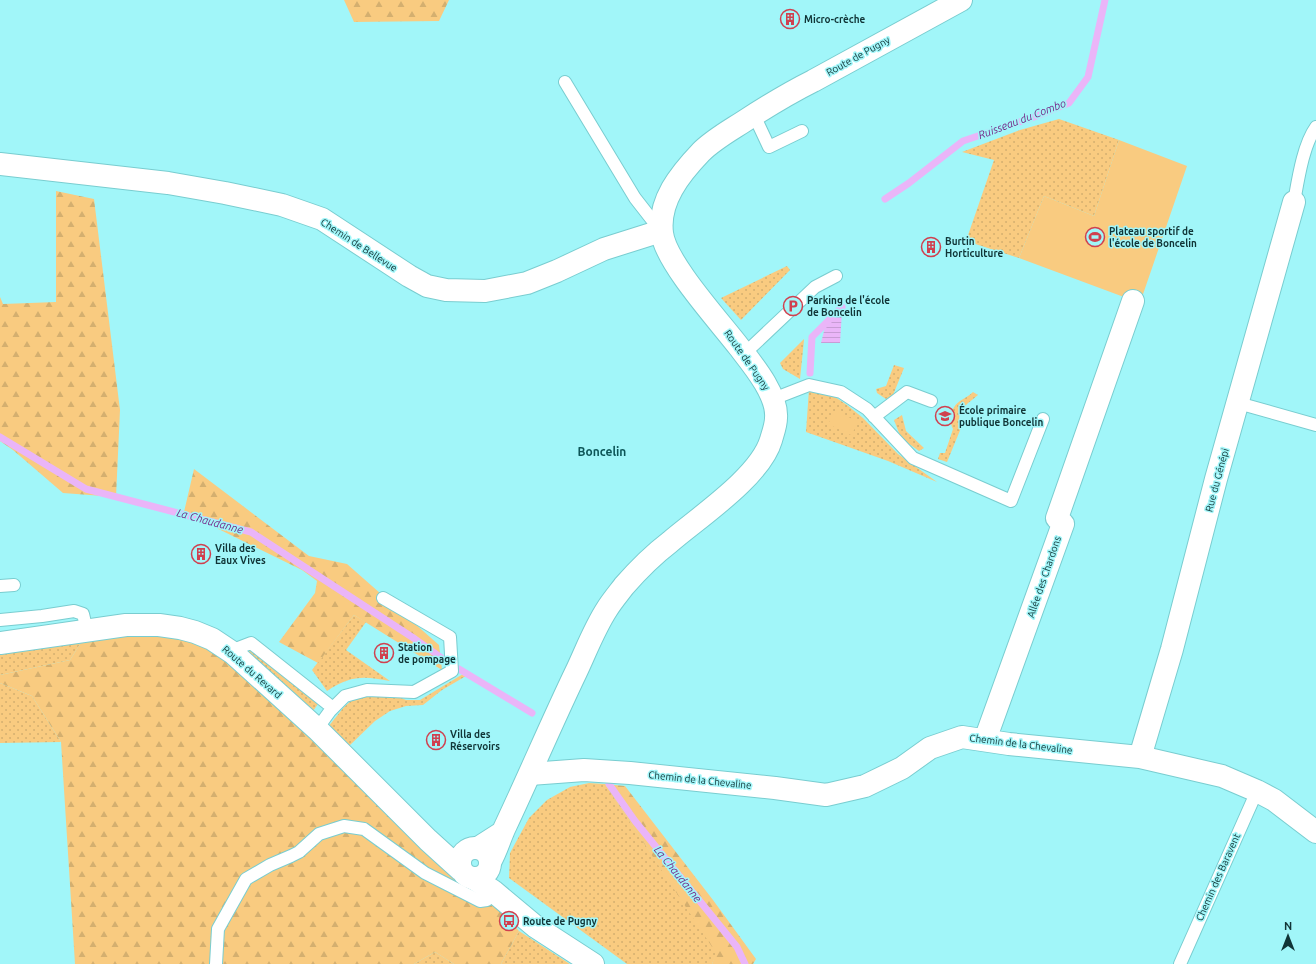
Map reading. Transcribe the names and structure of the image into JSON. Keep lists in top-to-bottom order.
{
  "streets": {
    "street": [
      "Route de Pugny",
      "Chemin de Bellevue",
      "Rue du Génépi",
      "Allée des Chardons",
      "Route du Revard",
      "Chemin de la Chevaline"
    ],
    "lane": ["Chemin des Baravent"]
  },
  "crossings": [
    ["Route de Pugny", "Chemin de Bellevue"],
    ["Route de Pugny", "Route du Revard"],
    ["Route de Pugny", "Chemin de la Chevaline"],
    ["Rue du Génépi", "Chemin de la Chevaline"],
    ["Allée des Chardons", "Chemin de la Chevaline"],
    ["Chemin de la Chevaline", "Chemin des Baravent"]
  ],
  "districts": ["Boncelin"],
  "water": ["Ruisseau du Combo", "La Chaudanne"],
  "places": {
    "building": [
      "Micro-crèche",
      "Burtin Horticulture",
      "Villa des Eaux Vives",
      "Station de pompage",
      "Villa des Réservoirs"
    ],
    "sports": ["Plateau sportif de l'école de Boncelin"],
    "parking": ["Parking de l'école de Boncelin"],
    "school or university": ["École primaire publique Boncelin"],
    "bus stop": ["Route de Pugny"]
  },
  "north": "top"
}
